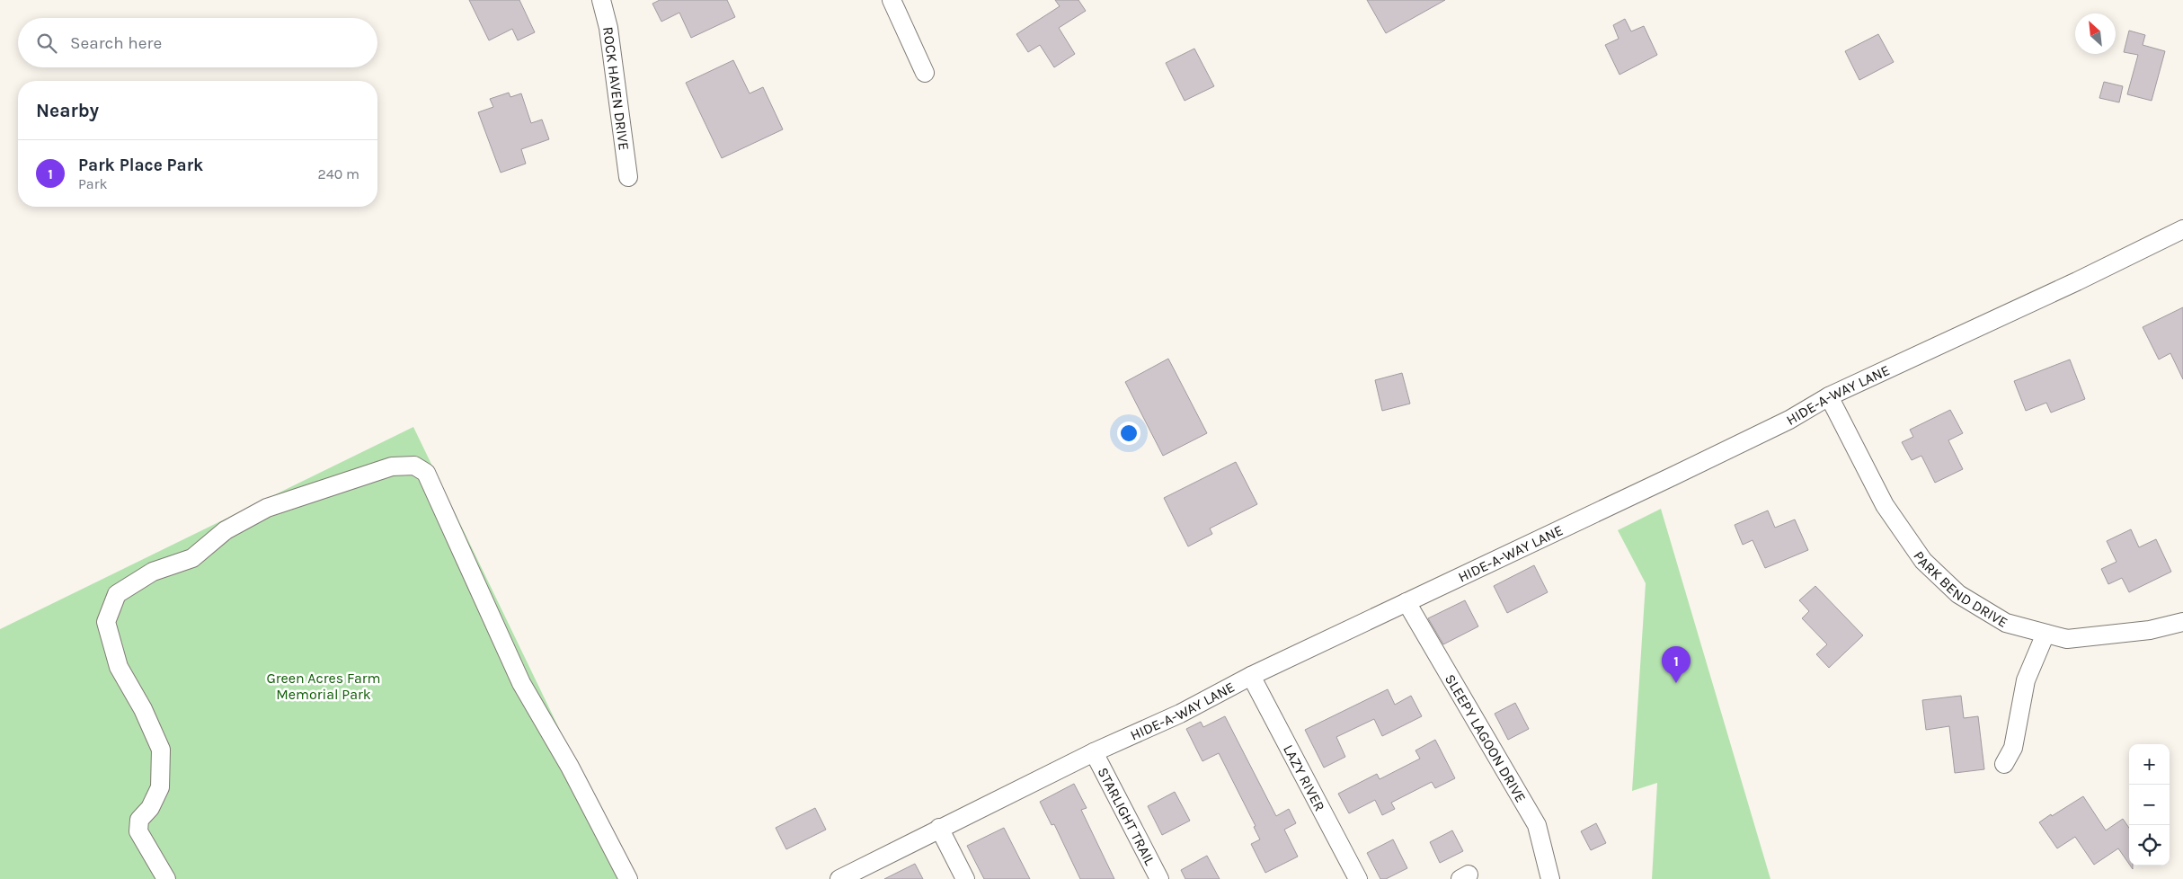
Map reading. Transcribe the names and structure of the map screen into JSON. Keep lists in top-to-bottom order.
{
  "streets": {
    "street": [
      "ROCK HAVEN DRIVE",
      "HIDE-A-WAY LANE",
      "PARK BEND DRIVE",
      "SLEEPY LAGOON DRIVE",
      "LAZY RIVER",
      "STARLIGHT TRAIL"
    ]
  },
  "crossings": [
    ["HIDE-A-WAY LANE", "PARK BEND DRIVE"],
    ["HIDE-A-WAY LANE", "SLEEPY LAGOON DRIVE"],
    ["HIDE-A-WAY LANE", "LAZY RIVER"],
    ["HIDE-A-WAY LANE", "STARLIGHT TRAIL"]
  ],
  "parks": ["Green Acres Farm Memorial Park"],
  "north": "top left",
  "page": {
    "search": "Search here",
    "heading": "Nearby",
    "list": [
      {
        "mark": "1",
        "name": "Park Place Park",
        "note": "Park",
        "value": "240 m"
      }
    ],
    "pins": "1",
    "map_buttons": ["+", "−"]
  }
}
